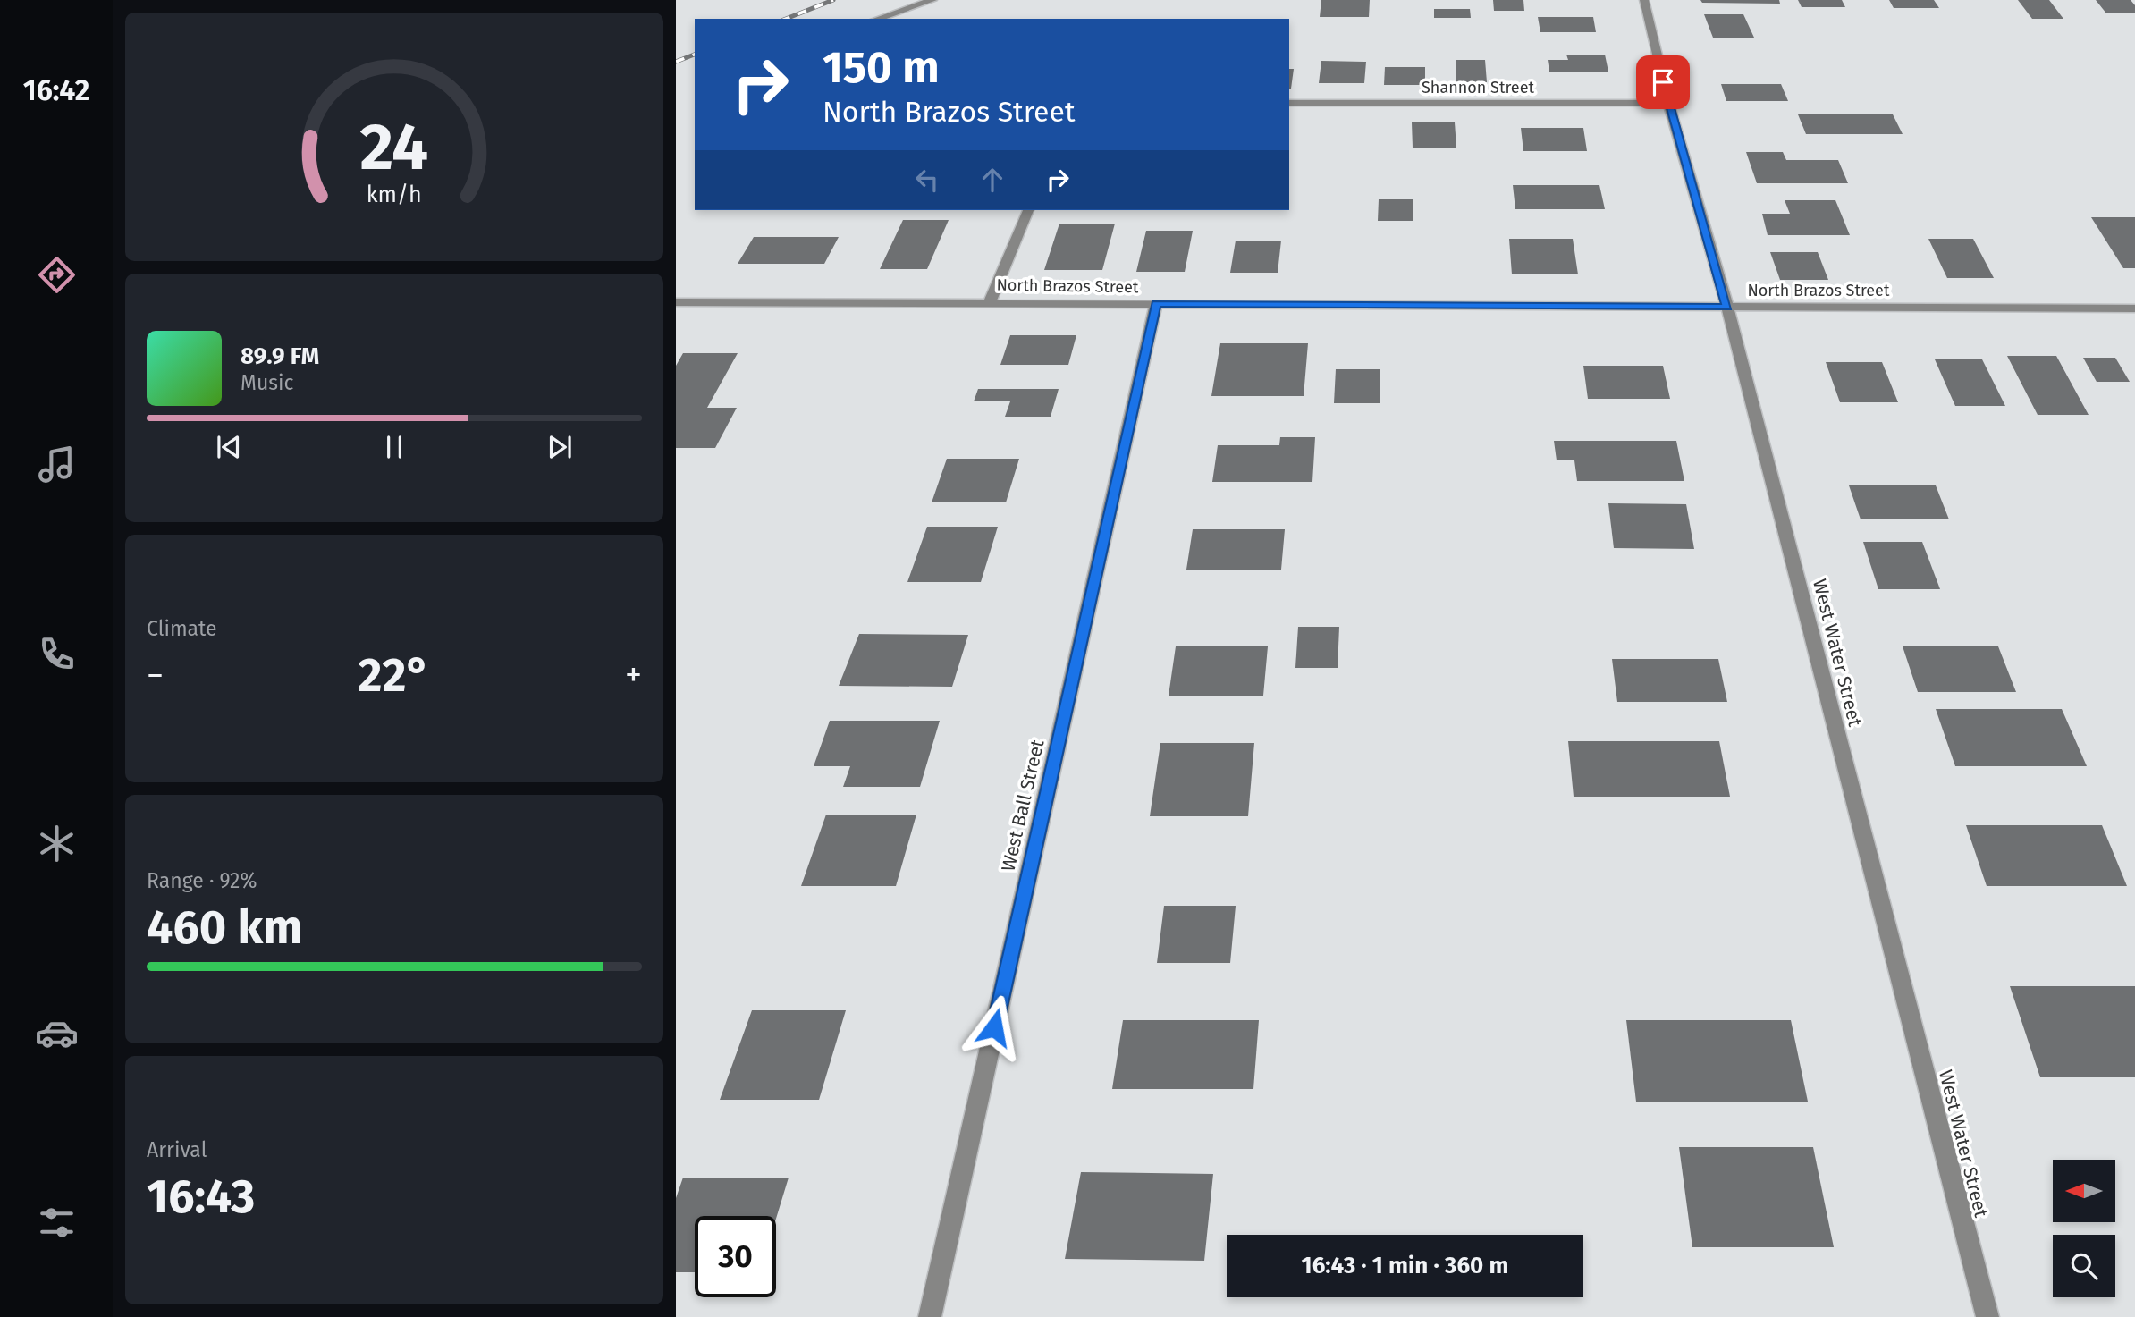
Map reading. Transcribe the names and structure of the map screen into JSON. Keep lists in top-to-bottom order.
{
  "streets": {
    "street": [
      "Shannon Street",
      "North Brazos Street",
      "West Water Street",
      "West Ball Street"
    ]
  },
  "crossings": [
    ["Shannon Street", "West Water Street"],
    ["North Brazos Street", "West Water Street"],
    ["North Brazos Street", "West Ball Street"]
  ],
  "north": "left",
  "page": {
    "tabs": "16:42",
    "turn": ["150 m", "North Brazos Street"],
    "song": ["89.9 FM", "Music"],
    "tile": [
      "Climate",
      ["Range · 92%", "460 km"],
      ["Arrival", "16:43"]
    ],
    "heat": ["−", "22°", "+"],
    "limit": "30",
    "trip": "16:43 · 1 min · 360 m",
    "gauge": ["24", "km/h"]
  }
}
